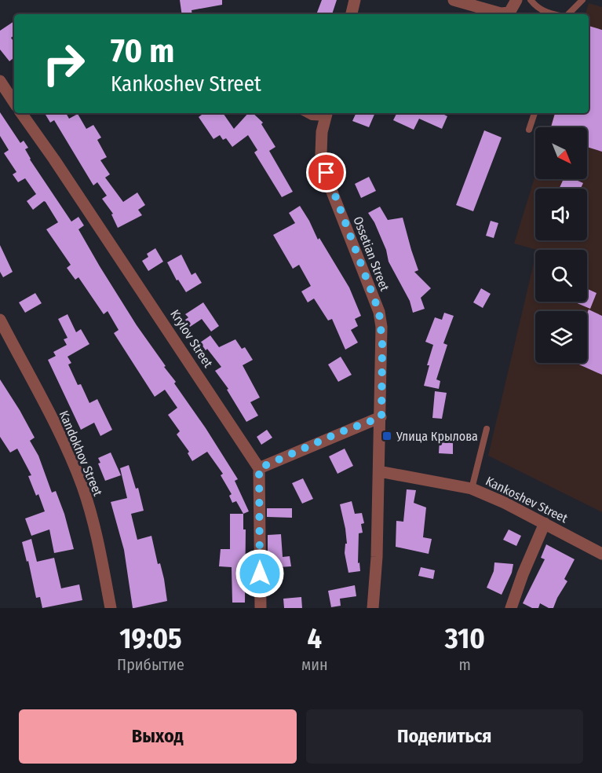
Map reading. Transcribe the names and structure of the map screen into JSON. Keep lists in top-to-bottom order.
{
  "streets": {
    "street": [
      "Ossetian Street",
      "Krylov Street",
      "Kandokhov Street",
      "Kankoshev Street"
    ]
  },
  "crossings": [
    ["Ossetian Street", "Kankoshev Street"]
  ],
  "places": {
    "transit": ["Улица Крылова"]
  },
  "north": "bottom right",
  "page": {
    "turn": ["70 m", "Kankoshev Street"],
    "eta": [
      "19:05",
      "Прибытие",
      "4",
      "мин",
      "310",
      "m"
    ],
    "buttons": ["Выход", "Поделиться"]
  }
}
